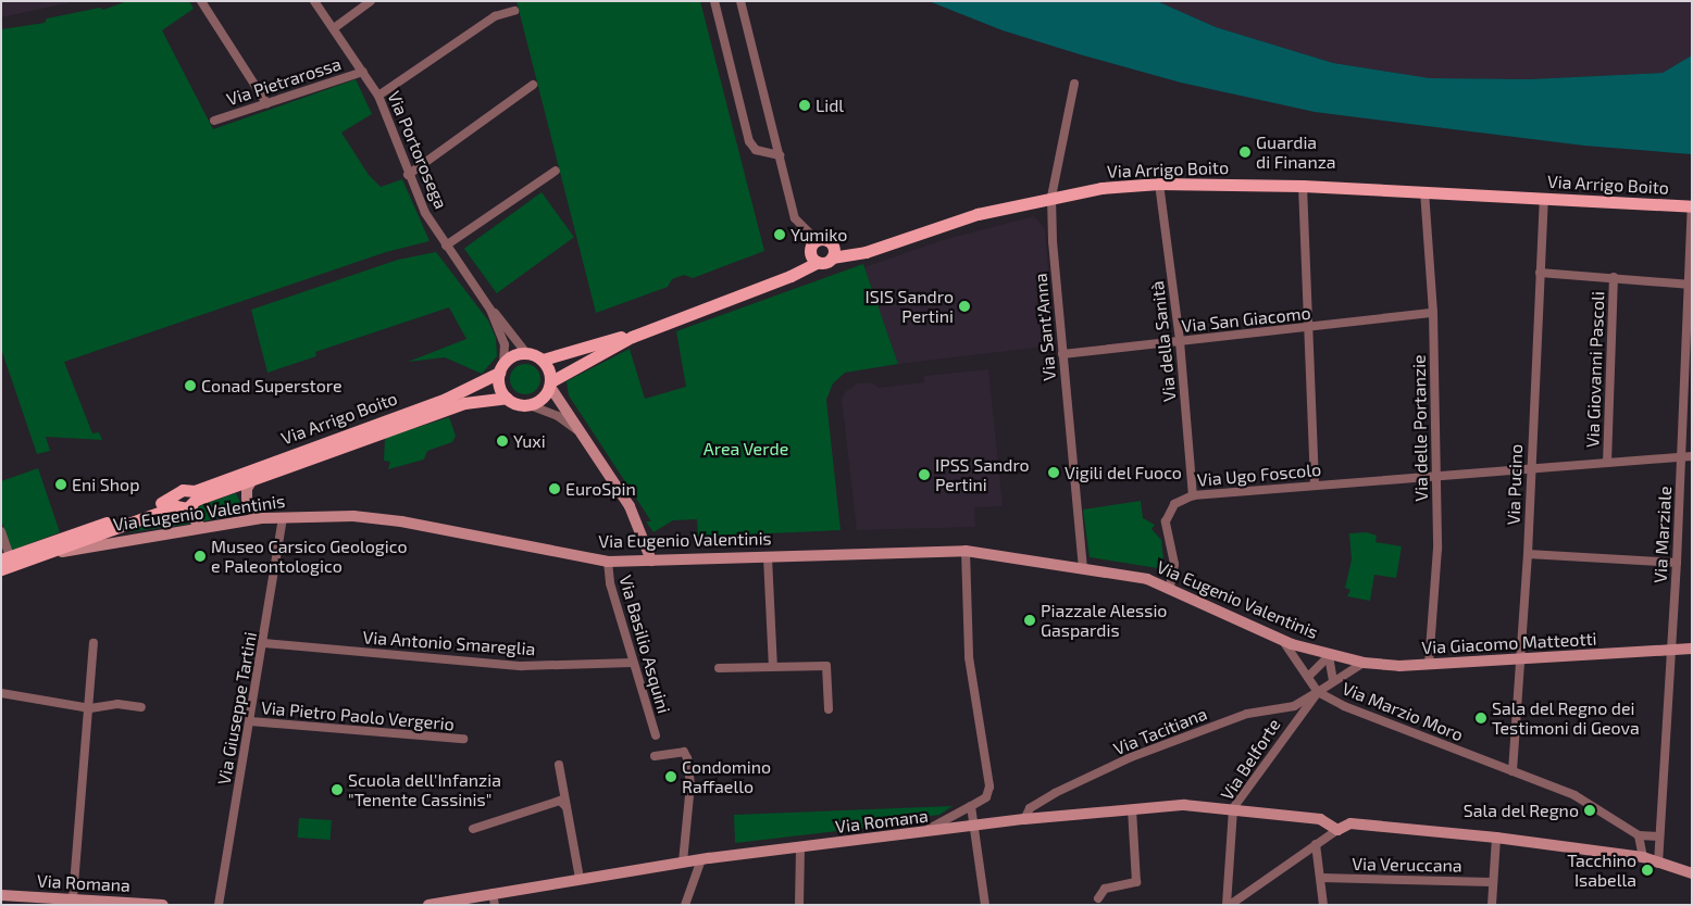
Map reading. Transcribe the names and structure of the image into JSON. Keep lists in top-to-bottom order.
{
  "streets": {
    "main road": [
      "Via Arrigo Boito",
      "Via Eugenio Valentinis",
      "Via Giacomo Matteotti",
      "Via Romana"
    ],
    "street": [
      "Via Pietrarossa",
      "Via Portorosega",
      "Via San Giacomo",
      "Via Sant'Anna",
      "Via della Sanità",
      "Via Giovanni Pascoli",
      "Via delle Portanzie",
      "Via Ugo Foscolo",
      "Via Pucino",
      "Via Marziale",
      "Via Antonio Smareglia",
      "Via Basilio Asquini",
      "Via Giuseppe Tartini",
      "Via Marzio Moro",
      "Via Pietro Paolo Vergerio",
      "Via Tacitiana",
      "Via Belforte",
      "Via Veruccana"
    ]
  },
  "crossings": [
    ["Via Pietrarossa", "Via Portorosega"],
    ["Via Portorosega", "Via Arrigo Boito"],
    ["Via Arrigo Boito", "Via Sant'Anna"],
    ["Via Arrigo Boito", "Via della Sanità"],
    ["Via Arrigo Boito", "Via delle Portanzie"],
    ["Via Arrigo Boito", "Via Pucino"],
    ["Via Arrigo Boito", "Via Eugenio Valentinis"],
    ["Via Arrigo Boito", "Via Marziale"],
    ["Via San Giacomo", "Via Sant'Anna"],
    ["Via San Giacomo", "Via della Sanità"],
    ["Via San Giacomo", "Via delle Portanzie"],
    ["Via Sant'Anna", "Via Eugenio Valentinis"],
    ["Via della Sanità", "Via Ugo Foscolo"],
    ["Via Giovanni Pascoli", "Via Ugo Foscolo"],
    ["Via delle Portanzie", "Via Ugo Foscolo"],
    ["Via delle Portanzie", "Via Giacomo Matteotti"],
    ["Via Ugo Foscolo", "Via Pucino"],
    ["Via Ugo Foscolo", "Via Eugenio Valentinis"],
    ["Via Ugo Foscolo", "Via Marziale"],
    ["Via Pucino", "Via Giacomo Matteotti"],
    ["Via Pucino", "Via Marzio Moro"],
    ["Via Eugenio Valentinis", "Via Giacomo Matteotti"],
    ["Via Eugenio Valentinis", "Via Basilio Asquini"],
    ["Via Eugenio Valentinis", "Via Giuseppe Tartini"],
    ["Via Eugenio Valentinis", "Via Marzio Moro"],
    ["Via Marziale", "Via Giacomo Matteotti"],
    ["Via Marziale", "Via Marzio Moro"],
    ["Via Antonio Smareglia", "Via Basilio Asquini"],
    ["Via Antonio Smareglia", "Via Giuseppe Tartini"],
    ["Via Giacomo Matteotti", "Via Belforte"],
    ["Via Giuseppe Tartini", "Via Pietro Paolo Vergerio"],
    ["Via Marzio Moro", "Via Tacitiana"],
    ["Via Marzio Moro", "Via Belforte"],
    ["Via Tacitiana", "Via Belforte"],
    ["Via Tacitiana", "Via Romana"],
    ["Via Belforte", "Via Romana"]
  ],
  "parks": ["Area Verde"],
  "places": [
    "Lidl",
    "Guardia di Finanza",
    "Yumiko",
    "ISIS Sandro Pertini",
    "Conad Superstore",
    "Yuxi",
    "Vigili del Fuoco",
    "IPSS Sandro Pertini",
    "Eni Shop",
    "EuroSpin",
    "Museo Carsico Geologico e Paleontologico",
    "Piazzale Alessio Gaspardis",
    "Sala del Regno dei Testimoni di Geova",
    "Condomino Raffaello",
    "Scuola dell'Infanzia \"Tenente Cassinis\"",
    "Sala del Regno",
    "Tacchino Isabella"
  ]
}
